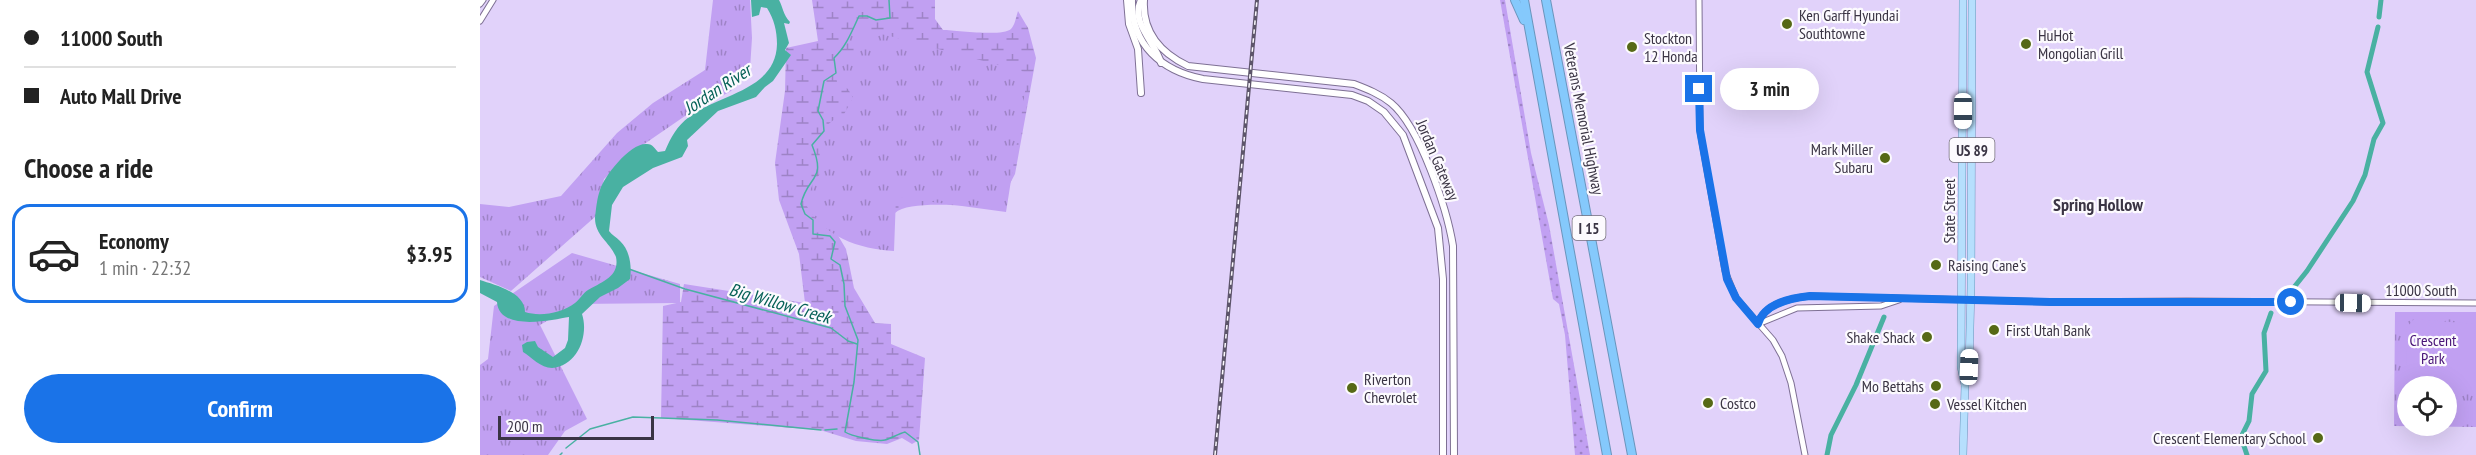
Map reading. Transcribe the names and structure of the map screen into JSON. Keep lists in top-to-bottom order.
{
  "streets": {
    "highway": ["Veterans Memorial Highway", "I 15"],
    "main road": ["US 89", "Jordan Gateway", "State Street"],
    "street": ["11000 South"]
  },
  "crossings": [
    ["State Street", "11000 South"]
  ],
  "districts": ["Spring Hollow"],
  "water": ["Jordan River", "Big Willow Creek"],
  "parks": ["Crescent Park"],
  "places": [
    "Ken Garff Hyundai Southtowne",
    "HuHot Mongolian Grill",
    "Stockton 12 Honda",
    "Mark Miller Subaru",
    "Raising Cane's",
    "First Utah Bank",
    "Shake Shack",
    "Mo Bettahs",
    "Riverton Chevrolet",
    "Costco",
    "Vessel Kitchen",
    "Crescent Elementary School"
  ],
  "scale_bar": "200 m",
  "page": {
    "banner": ["11000 South", "Auto Mall Drive"],
    "bubble": "3 min",
    "heading": "Choose a ride",
    "list": [
      {
        "name": "Economy",
        "note": "1 min · 22:32",
        "value": "$3.95"
      }
    ],
    "buttons": "Confirm",
    "scale": "200 m"
  }
}
